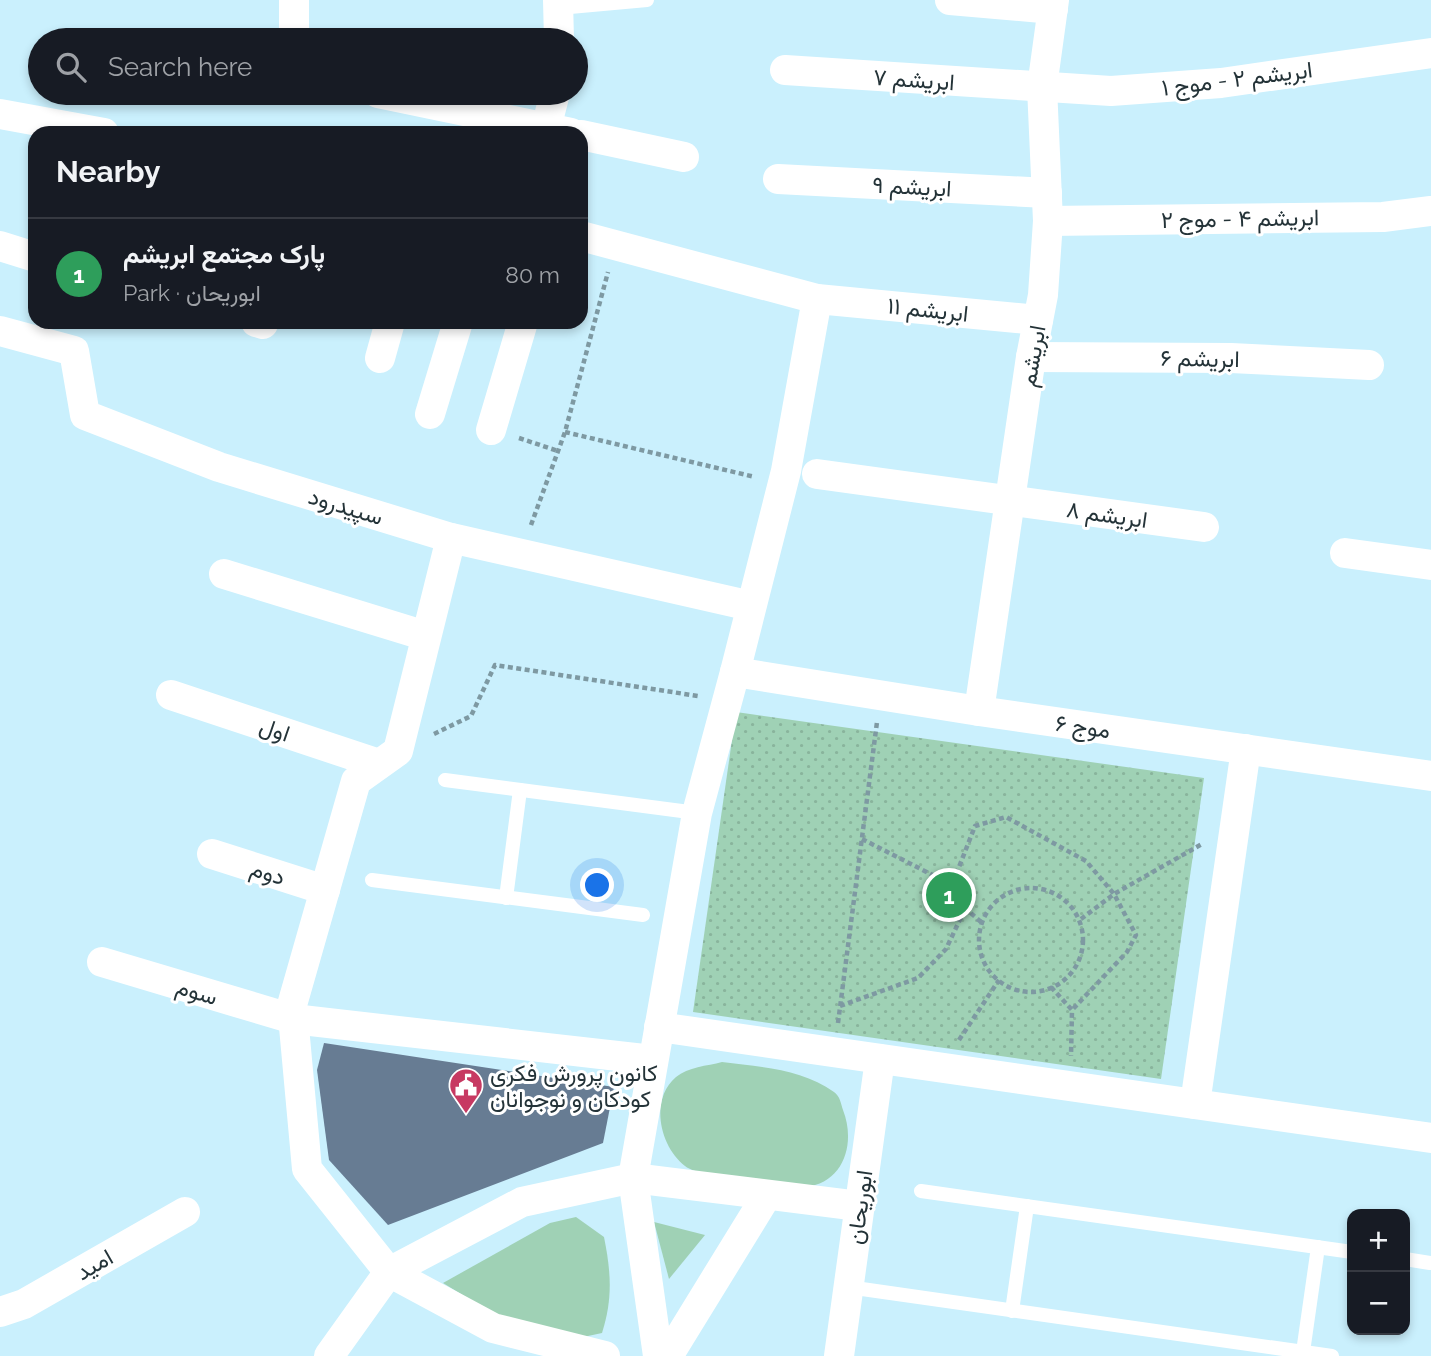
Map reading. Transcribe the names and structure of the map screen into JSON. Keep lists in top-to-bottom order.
{
  "streets": {
    "street": [
      "ابریشم ۲ - موج ۱",
      "ابریشم ۷",
      "ابریشم ۹",
      "ابریشم ۴ - موج ۲",
      "ابریشم ۱۱",
      "ابریشم",
      "ابریشم ۶",
      "سپیدرود",
      "ابریشم ۸",
      "موج ۶",
      "اول",
      "دوم",
      "سوم",
      "ابوریحان",
      "امید"
    ]
  },
  "crossings": [
    ["ابریشم ۲ - موج ۱", "ابریشم ۷"],
    ["ابریشم ۲ - موج ۱", "ابریشم"],
    ["ابریشم ۷", "ابریشم"],
    ["ابریشم ۹", "ابریشم ۴ - موج ۲"],
    ["ابریشم ۹", "ابریشم"],
    ["ابریشم ۴ - موج ۲", "ابریشم"],
    ["ابریشم ۱۱", "ابریشم"],
    ["ابریشم", "ابریشم ۶"],
    ["ابریشم", "ابریشم ۸"],
    ["ابریشم", "موج ۶"]
  ],
  "places": {
    "public building": ["کانون پرورش فکری کودکان و نوجوانان"]
  },
  "page": {
    "search": "Search here",
    "heading": "Nearby",
    "list": [
      {
        "mark": "1",
        "name": "پارک مجتمع ابریشم",
        "note": "Park · ابوریحان",
        "value": "80 m"
      }
    ],
    "pins": "1",
    "map_buttons": ["+", "−"]
  }
}
